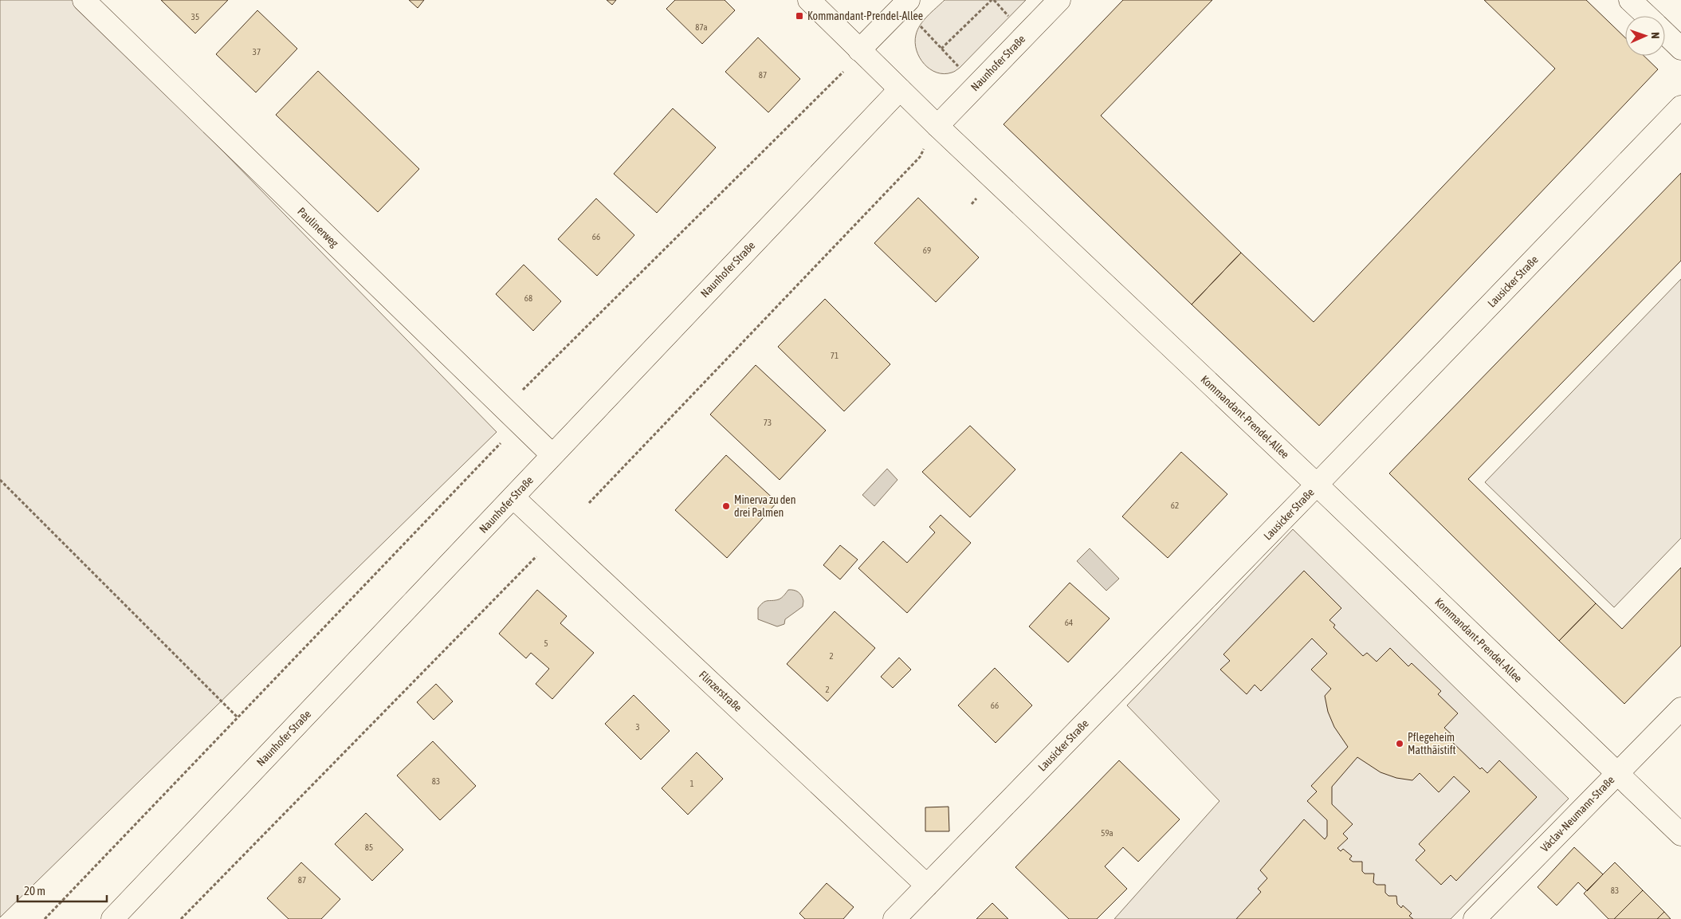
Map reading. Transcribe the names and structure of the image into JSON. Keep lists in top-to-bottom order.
{
  "streets": {
    "street": [
      "Naunhofer Straße",
      "Paulinerweg",
      "Lausicker Straße",
      "Kommandant-Prendel-Allee",
      "Flinzerstraße",
      "Václav-Neumann-Straße"
    ]
  },
  "crossings": [
    ["Naunhofer Straße", "Paulinerweg"],
    ["Naunhofer Straße", "Kommandant-Prendel-Allee"],
    ["Naunhofer Straße", "Flinzerstraße"],
    ["Lausicker Straße", "Kommandant-Prendel-Allee"],
    ["Lausicker Straße", "Flinzerstraße"],
    ["Kommandant-Prendel-Allee", "Václav-Neumann-Straße"]
  ],
  "places": {
    "transit": ["Kommandant-Prendel-Allee"],
    "other": ["Minerva zu den drei Palmen", "Pflegeheim Matthäistift"]
  },
  "house_numbers": [
    "35",
    "87a",
    "37",
    "87",
    "66",
    "69",
    "68",
    "71",
    "73",
    "62",
    "64",
    "5",
    "2",
    "2",
    "66",
    "3",
    "83",
    "1",
    "59a",
    "85",
    "87",
    "83"
  ],
  "scale_bar": "20 m",
  "north": "right"
}
